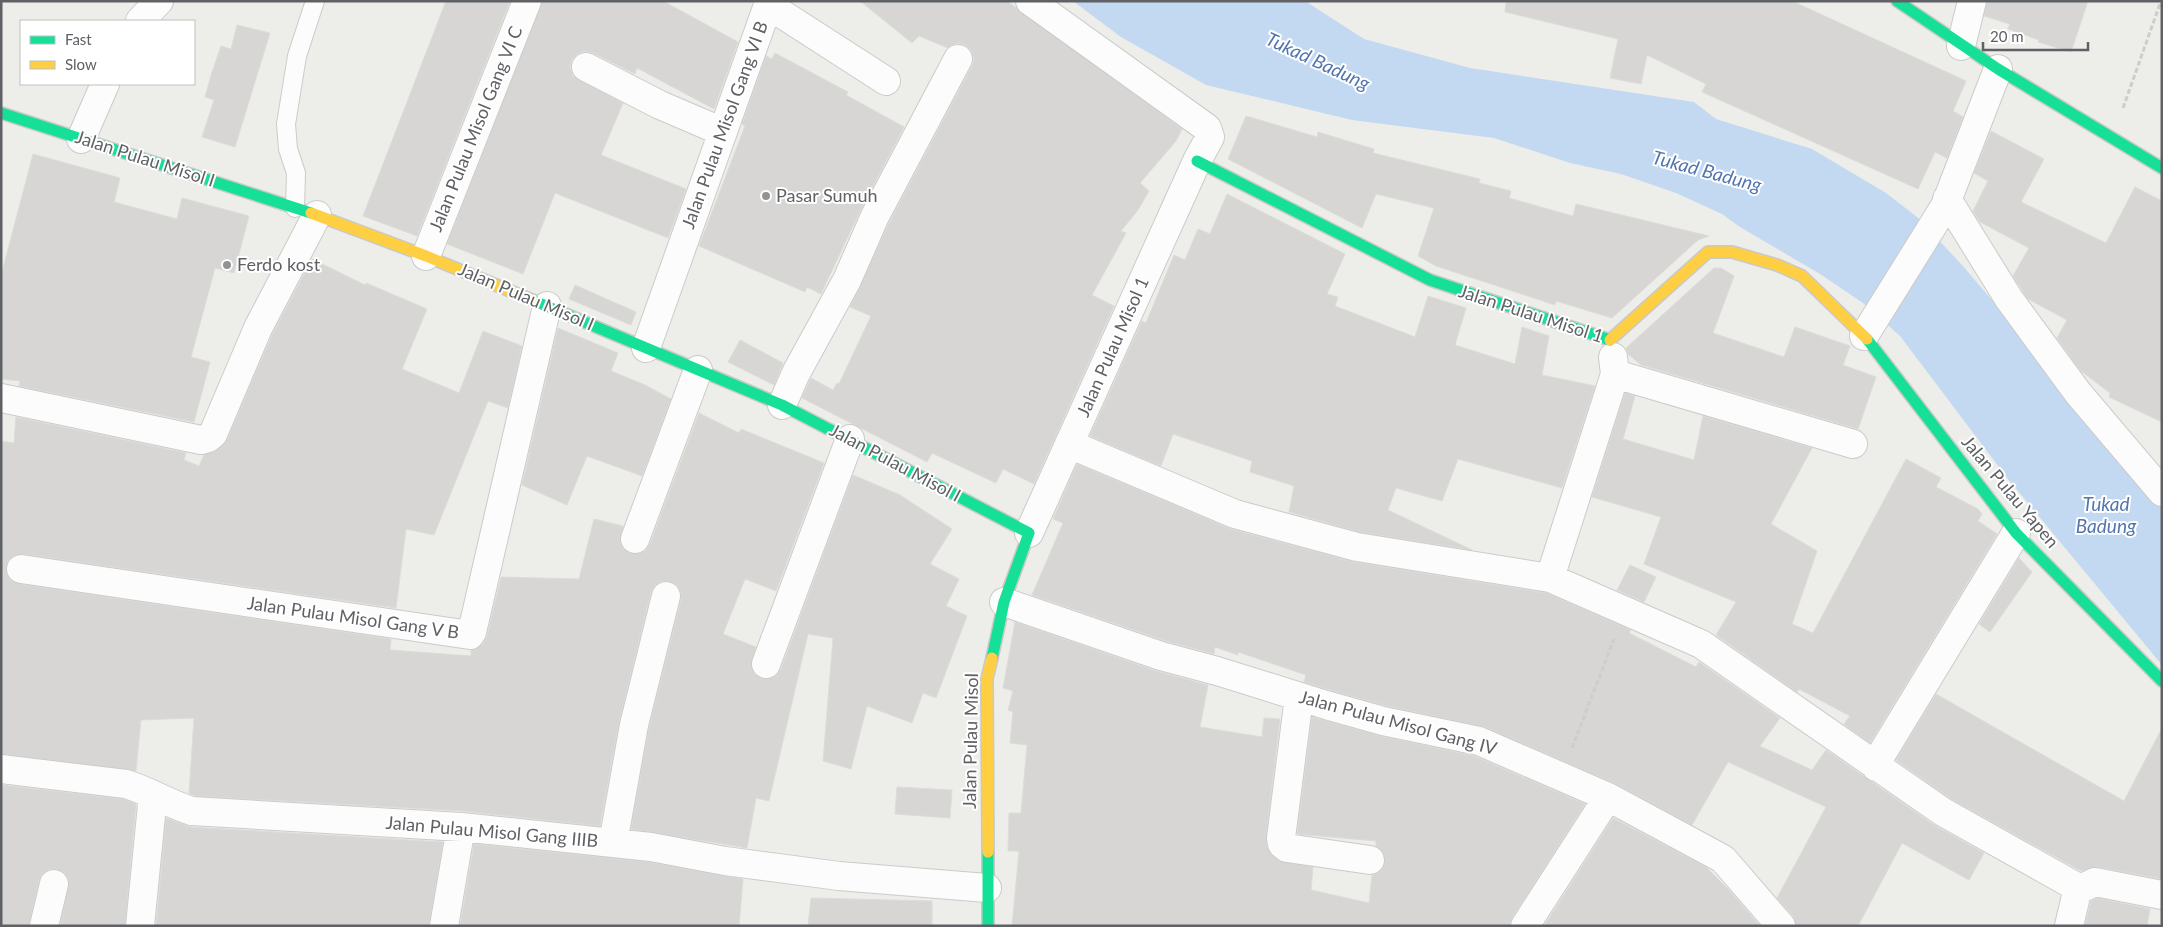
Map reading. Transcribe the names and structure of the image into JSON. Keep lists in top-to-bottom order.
{
  "streets": {
    "main road": [
      "Jalan Pulau Misol I",
      "Jalan Pulau Misol 1",
      "Jalan Pulau Yapen",
      "Jalan Pulau Misol"
    ],
    "street": [
      "Jalan Pulau Misol Gang VI B",
      "Jalan Pulau Misol Gang VI C",
      "Jalan Pulau Misol Gang V B",
      "Jalan Pulau Misol Gang IV",
      "Jalan Pulau Misol Gang IIIB"
    ]
  },
  "crossings": [
    ["Jalan Pulau Misol Gang VI B", "Jalan Pulau Misol I"],
    ["Jalan Pulau Misol Gang VI C", "Jalan Pulau Misol I"],
    ["Jalan Pulau Misol I", "Jalan Pulau Misol 1"],
    ["Jalan Pulau Misol I", "Jalan Pulau Misol Gang V B"],
    ["Jalan Pulau Misol I", "Jalan Pulau Misol"],
    ["Jalan Pulau Misol 1", "Jalan Pulau Yapen"],
    ["Jalan Pulau Misol 1", "Jalan Pulau Misol"],
    ["Jalan Pulau Misol Gang IV", "Jalan Pulau Misol"],
    ["Jalan Pulau Misol", "Jalan Pulau Misol Gang IIIB"]
  ],
  "water": ["Tukad Badung"],
  "places": ["Pasar Sumuh", "Ferdo kost"],
  "legend": ["Fast", "Slow"],
  "scale_bar": "20 m"
}
